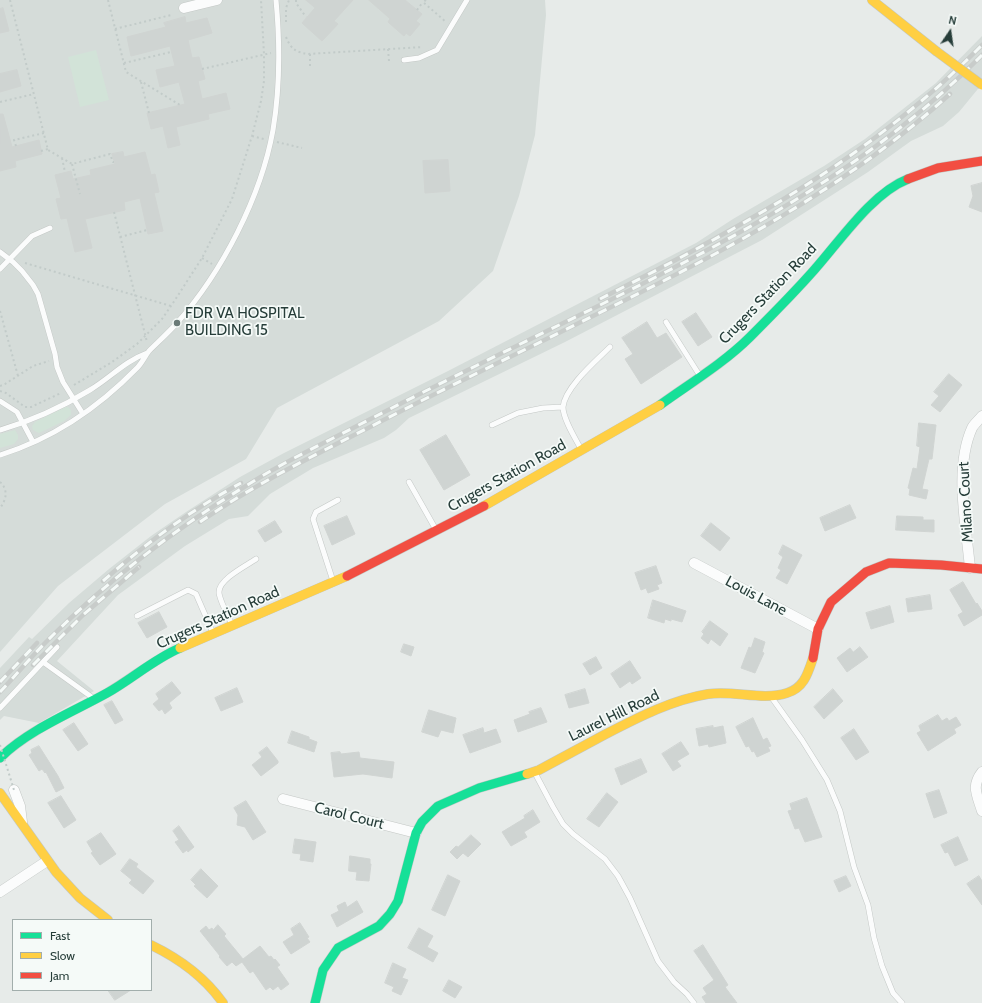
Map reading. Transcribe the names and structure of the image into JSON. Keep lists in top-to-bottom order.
{
  "streets": {
    "street": [
      "Crugers Station Road",
      "Milano Court",
      "Louis Lane",
      "Laurel Hill Road",
      "Carol Court"
    ]
  },
  "crossings": [
    ["Milano Court", "Laurel Hill Road"],
    ["Louis Lane", "Laurel Hill Road"],
    ["Laurel Hill Road", "Carol Court"]
  ],
  "places": ["FDR VA HOSPITAL BUILDING 15"],
  "legend": ["Fast", "Slow", "Jam"],
  "north": "top"
}
